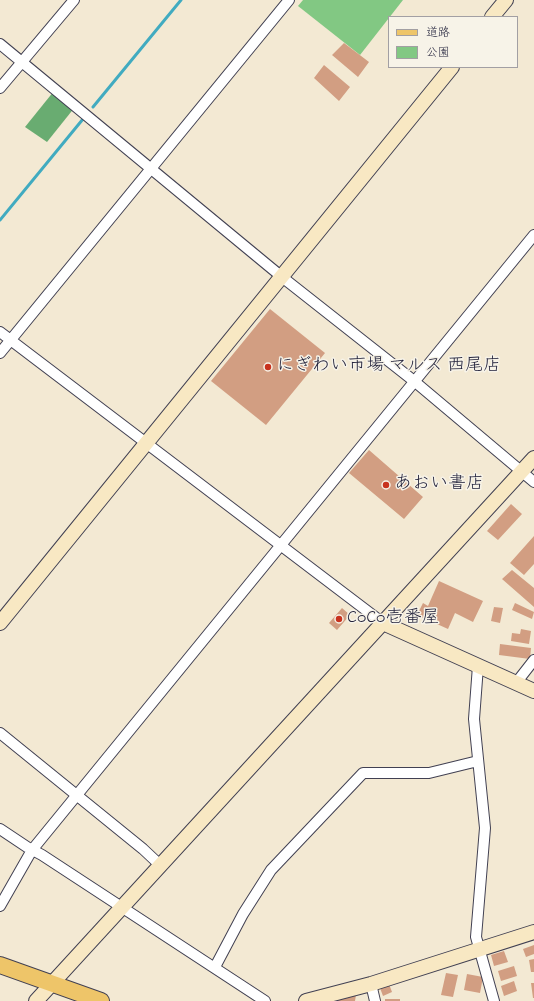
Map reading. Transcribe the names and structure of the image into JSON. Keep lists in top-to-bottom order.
{
  "places": ["にぎわい市場 マルス 西尾店", "あおい書店", "CoCo壱番屋"],
  "legend": ["道路", "公園"]
}
